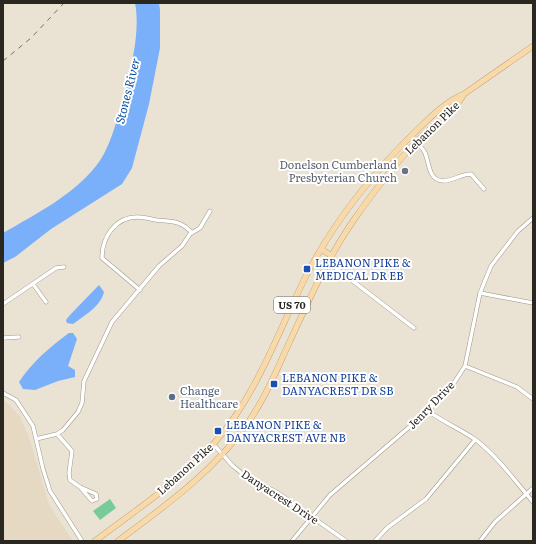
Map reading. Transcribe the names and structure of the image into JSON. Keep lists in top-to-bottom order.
{
  "streets": {
    "main road": ["Lebanon Pike", "US 70"],
    "street": ["Jenry Drive", "Danyacrest Drive"]
  },
  "crossings": [
    ["Lebanon Pike", "Danyacrest Drive"],
    ["Jenry Drive", "Danyacrest Drive"]
  ],
  "water": ["Stones River"],
  "places": {
    "other": ["Donelson Cumberland Presbyterian Church", "Change Healthcare"],
    "transit": ["LEBANON PIKE & MEDICAL DR EB", "LEBANON PIKE & DANYACREST DR SB", "LEBANON PIKE & DANYACREST AVE NB"]
  }
}
